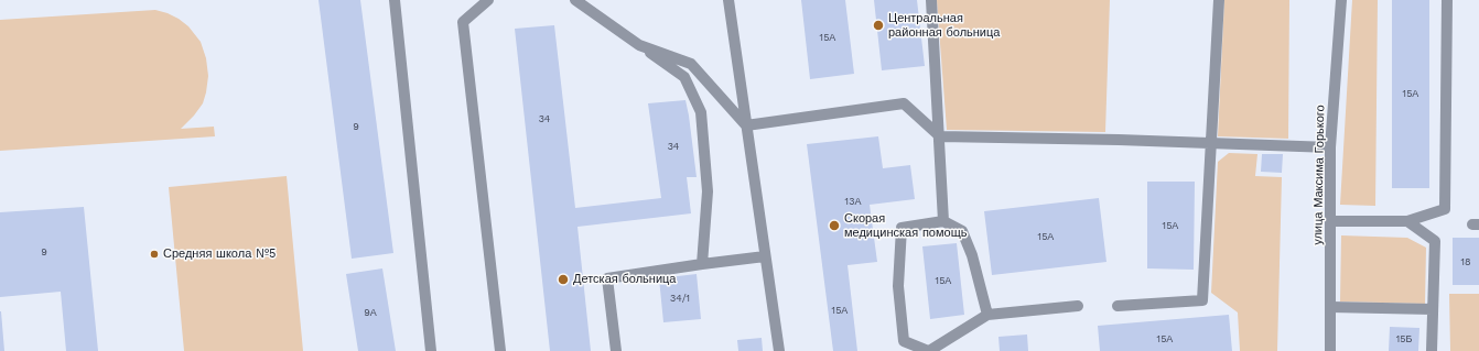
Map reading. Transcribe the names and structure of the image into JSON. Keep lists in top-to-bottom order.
{
  "streets": {
    "street": ["улица Максима Горького"]
  },
  "places": [
    "Центральная районная больница",
    "Скорая медицинская помощь",
    "Средняя школа №5",
    "Детская больница"
  ],
  "house_numbers": [
    "15А",
    "15А",
    "34",
    "9",
    "34",
    "13А",
    "15А",
    "15А",
    "9",
    "18",
    "15А",
    "34/1",
    "15А",
    "9А",
    "15А",
    "15Б"
  ]
}
